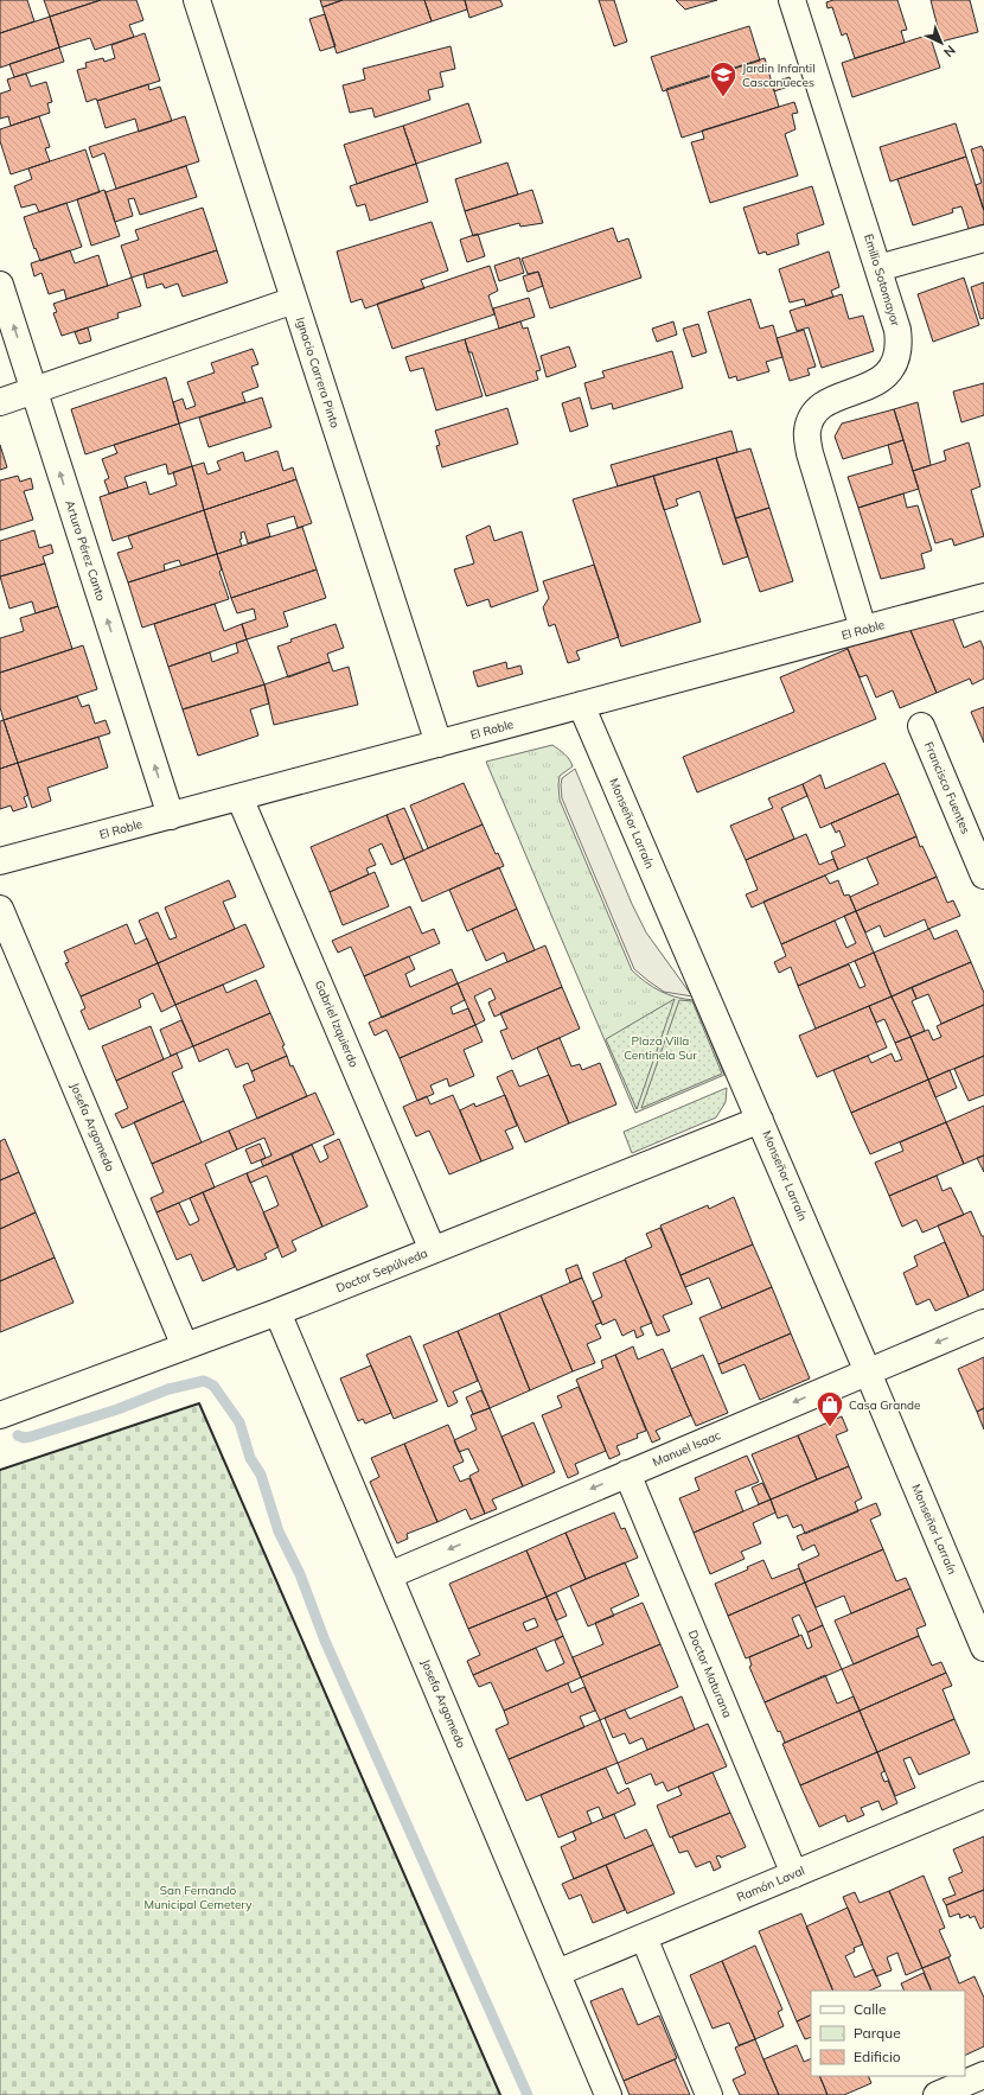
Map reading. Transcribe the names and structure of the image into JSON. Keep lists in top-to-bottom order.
{
  "streets": {
    "street": [
      "Emilio Sotomayor",
      "Ignacio Carrera Pinto",
      "Arturo Pérez Canto",
      "El Roble",
      "Francisco Fuentes",
      "Monseñor Larraín",
      "Gabriel Izquierdo",
      "Josefa Argomedo",
      "Doctor Sepúlveda",
      "Manuel Isaac",
      "Doctor Maturana",
      "Ramón Laval"
    ]
  },
  "crossings": [
    ["Emilio Sotomayor", "El Roble"],
    ["Ignacio Carrera Pinto", "El Roble"],
    ["Arturo Pérez Canto", "El Roble"],
    ["El Roble", "Monseñor Larraín"],
    ["El Roble", "Gabriel Izquierdo"],
    ["Monseñor Larraín", "Doctor Sepúlveda"],
    ["Monseñor Larraín", "Manuel Isaac"],
    ["Gabriel Izquierdo", "Doctor Sepúlveda"],
    ["Josefa Argomedo", "Doctor Sepúlveda"],
    ["Josefa Argomedo", "Manuel Isaac"],
    ["Josefa Argomedo", "Ramón Laval"],
    ["Manuel Isaac", "Doctor Maturana"],
    ["Doctor Maturana", "Ramón Laval"]
  ],
  "one_way": ["Arturo Pérez Canto", "Manuel Isaac"],
  "parks": ["Plaza Villa Centinela Sur", "San Fernando Municipal Cemetery"],
  "places": {
    "school or university": ["Jardin Infantil Cascanueces"],
    "shop": ["Casa Grande"]
  },
  "legend": ["Calle", "Parque", "Edificio"],
  "north": "bottom right"
}
